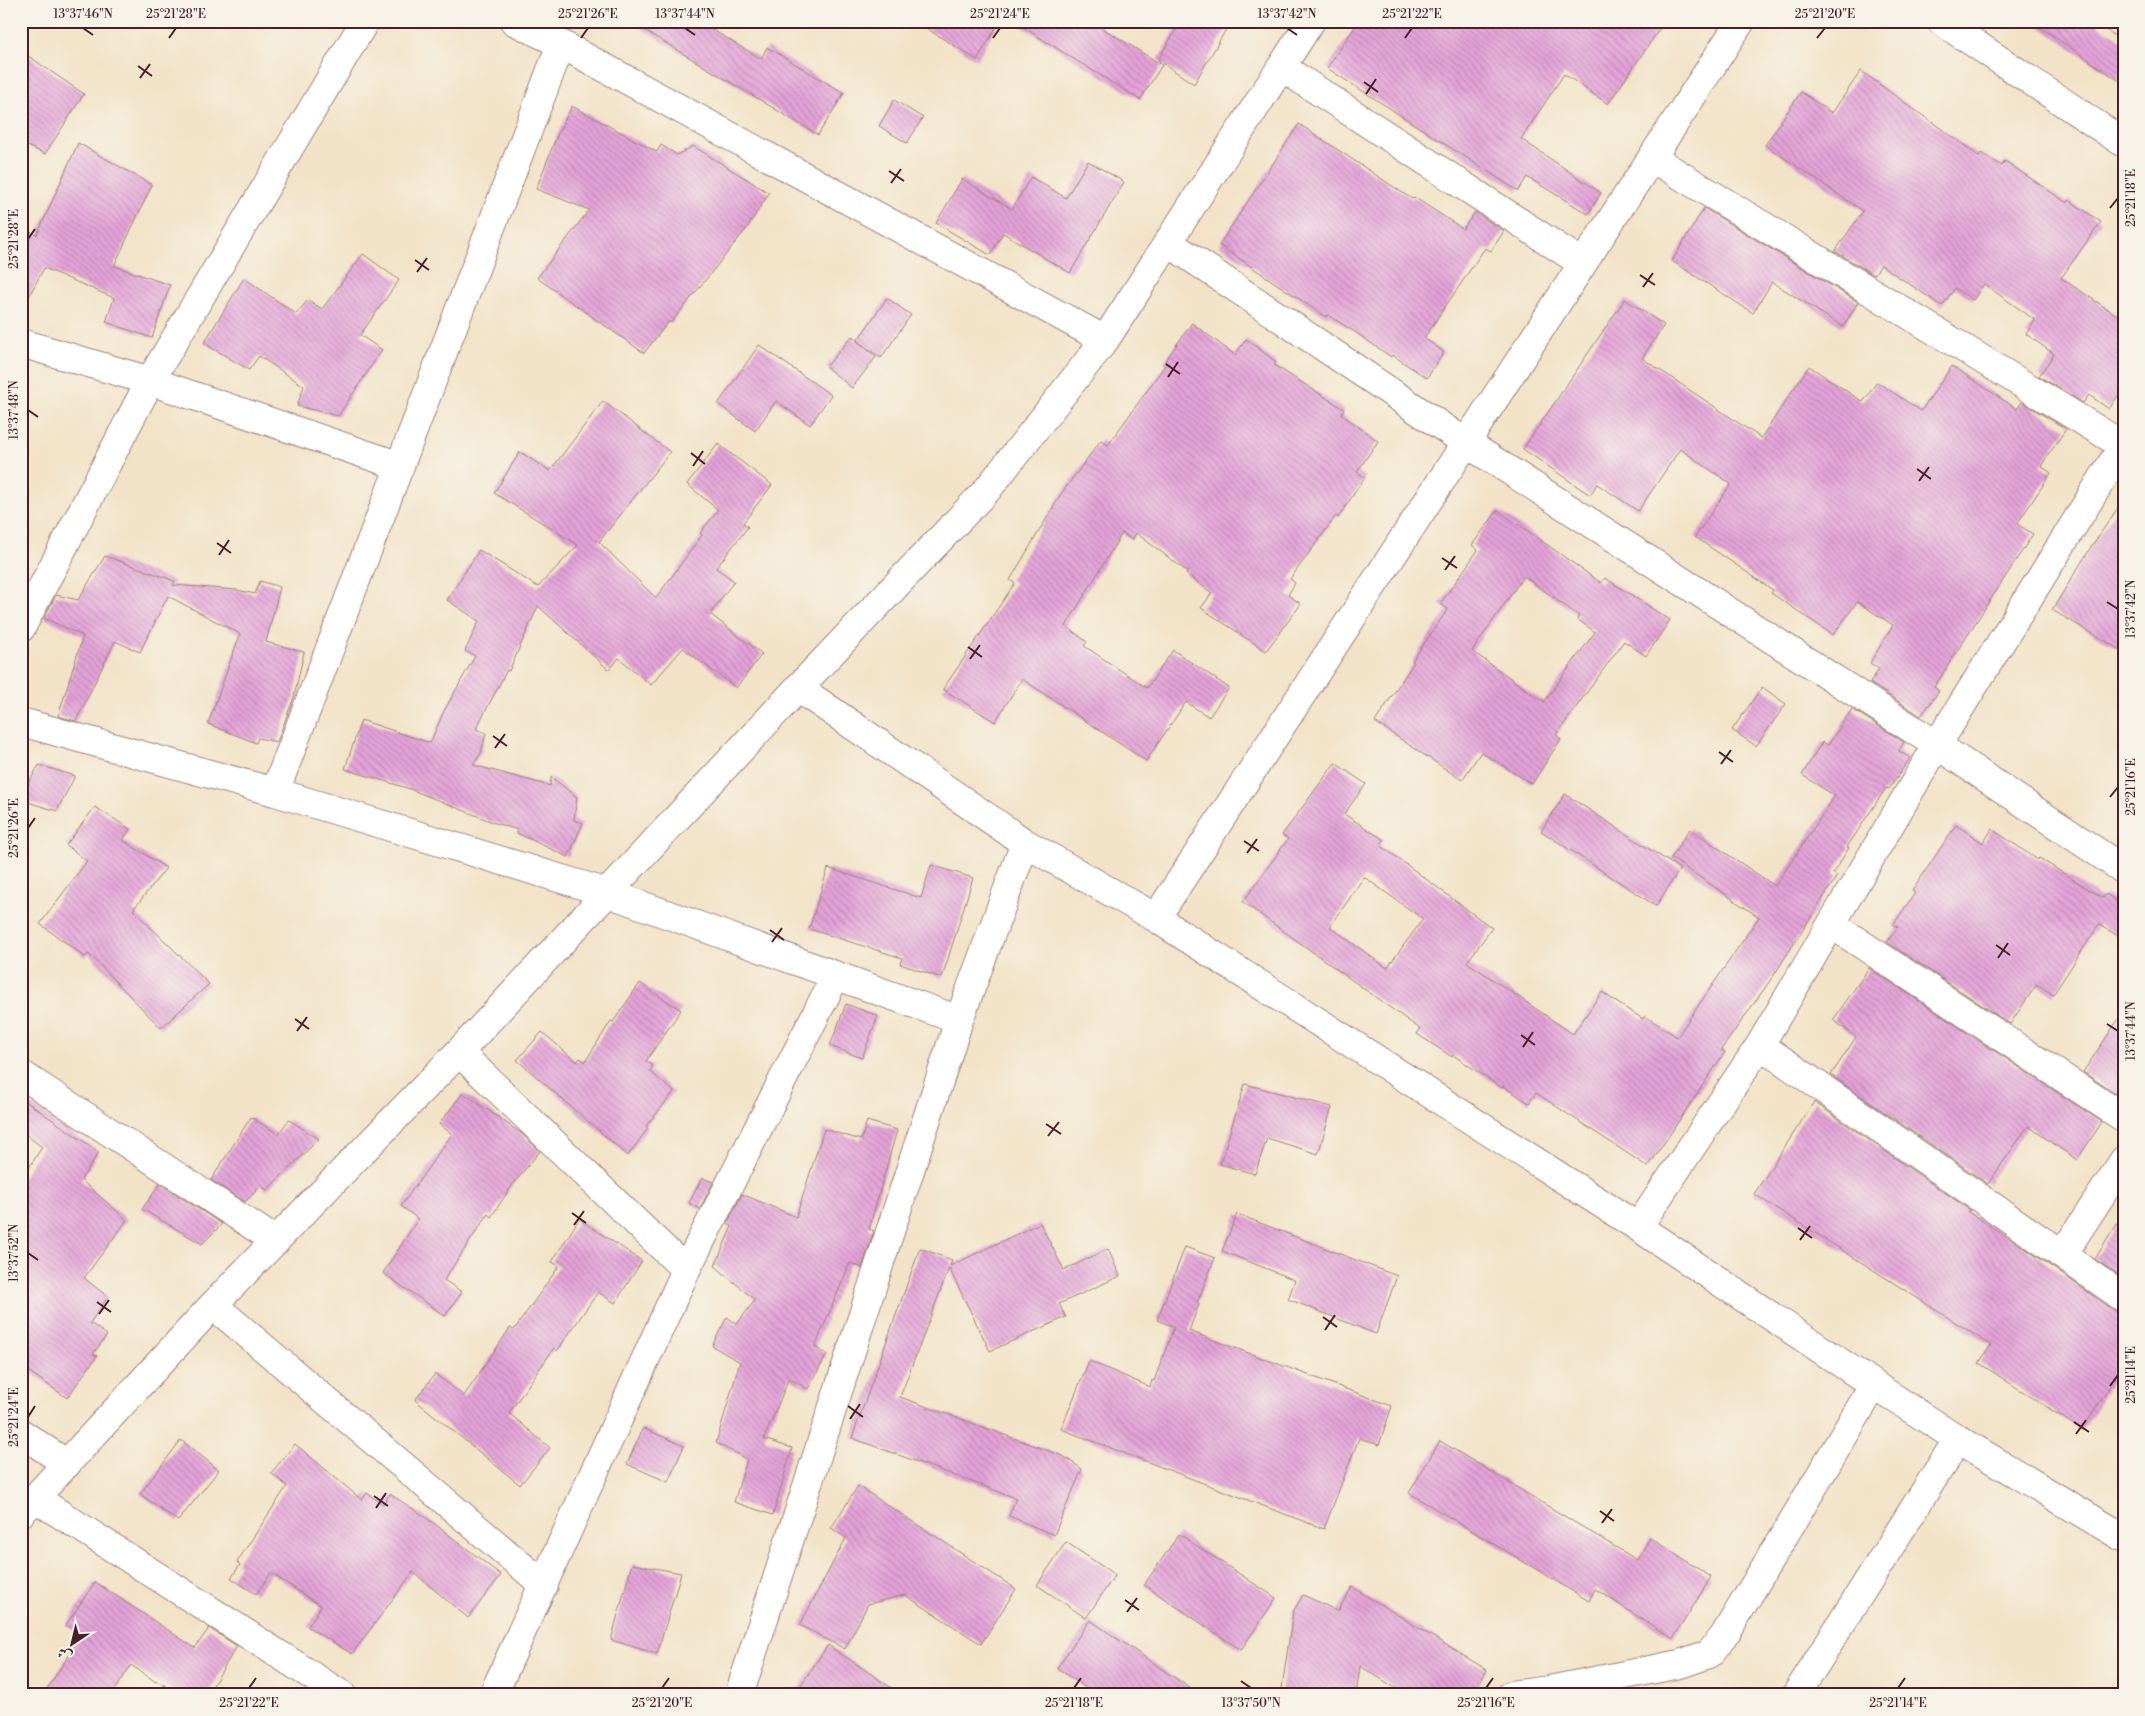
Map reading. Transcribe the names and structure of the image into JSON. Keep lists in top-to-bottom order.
{
  "north": "bottom left",
  "coordinates": [
    "13°37'46\"N",
    "25°21'28\"E",
    "25°21'26\"E",
    "13°37'44\"N",
    "25°21'24\"E",
    "13°37'42\"N",
    "25°21'22\"E",
    "25°21'20\"E",
    "25°21'18\"E",
    "13°37'48\"N",
    "25°21'16\"E",
    "13°37'52\"N",
    "25°21'14\"E",
    "13°37'50\"N"
  ]
}
